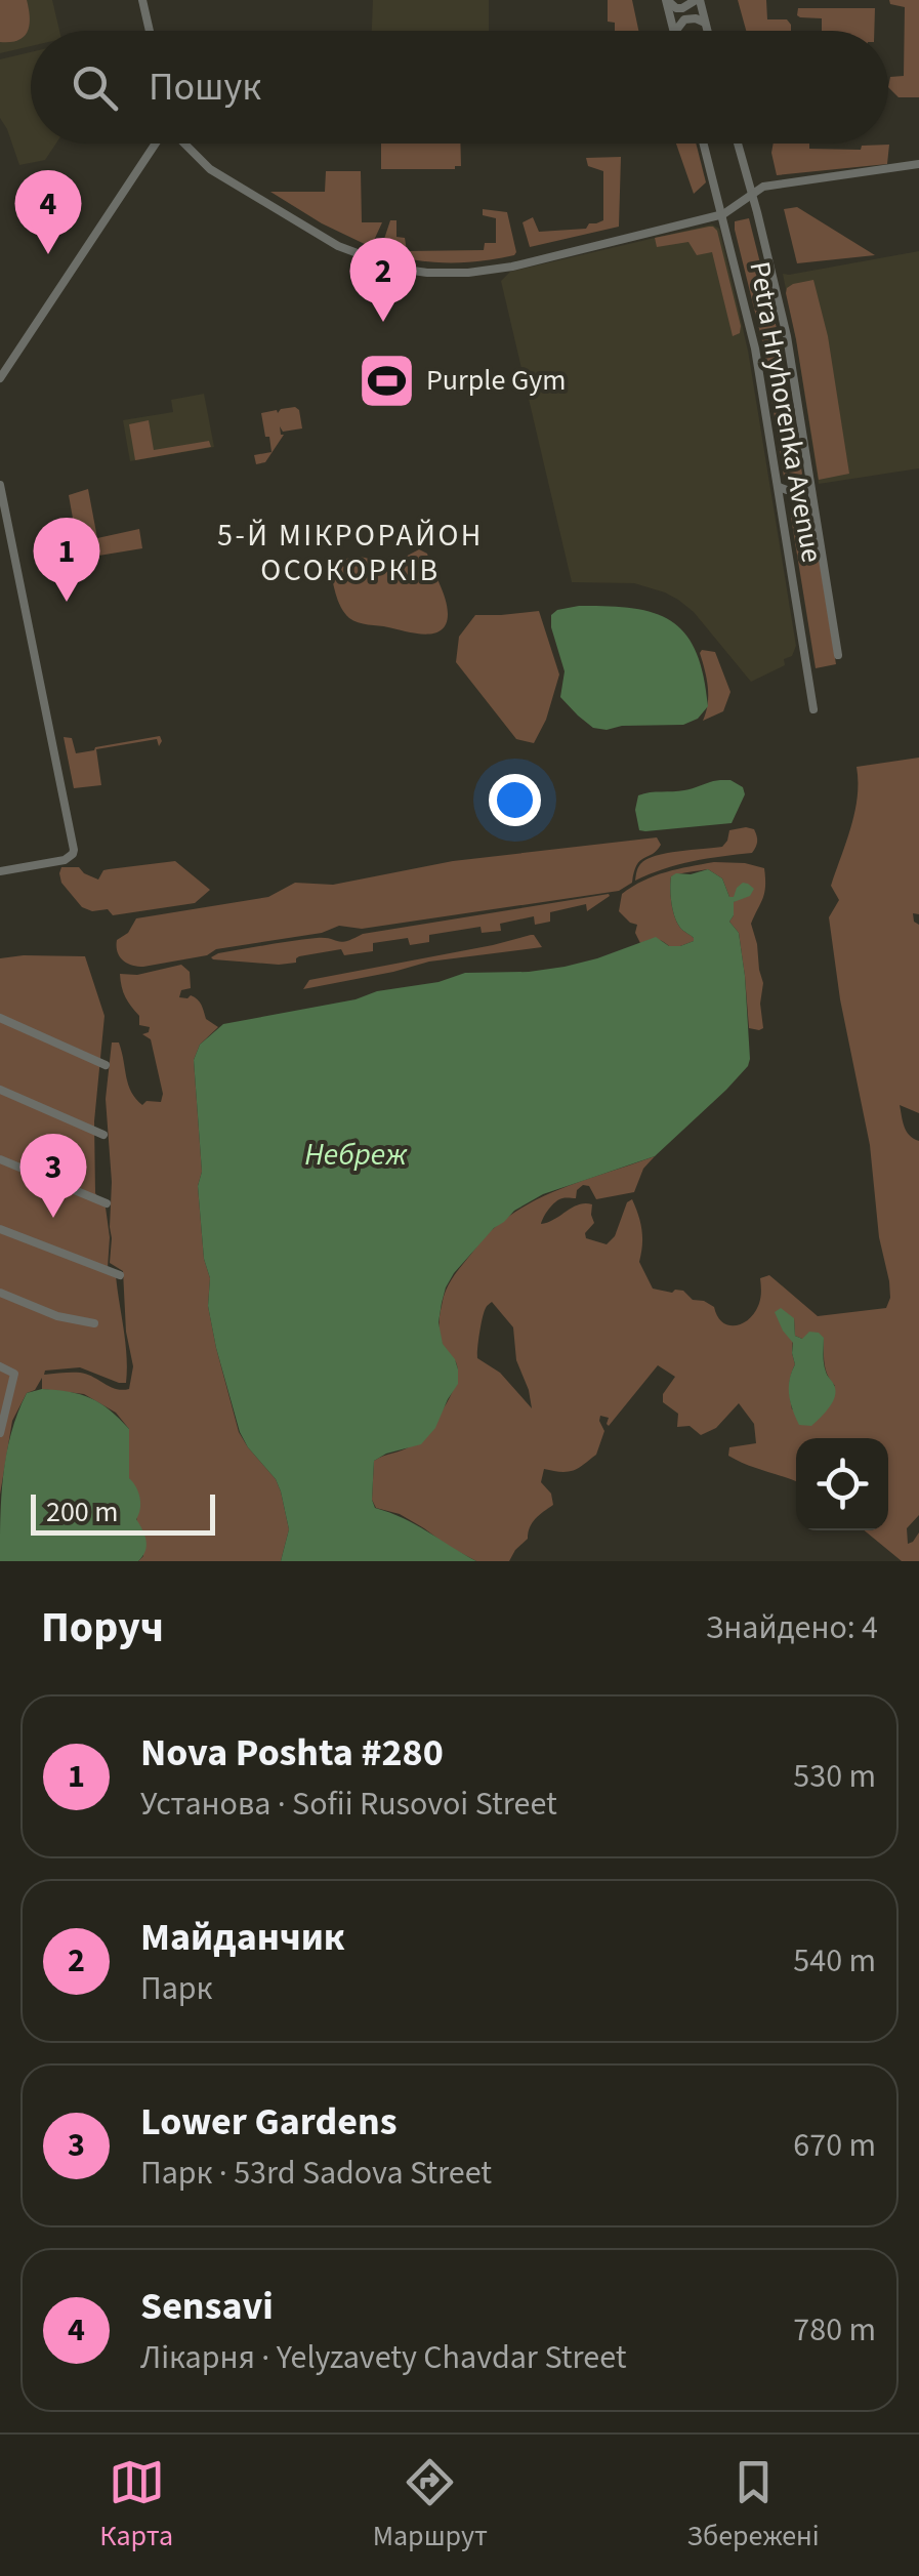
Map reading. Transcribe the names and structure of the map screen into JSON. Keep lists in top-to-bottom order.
{
  "streets": {
    "street": ["Petra Hryhorenka Avenue"]
  },
  "districts": ["5-Й МІКРОРАЙОН ОСОКОРКІВ"],
  "water": ["Небреж"],
  "places": {
    "sports": ["Purple Gym"]
  },
  "scale_bar": "200 m",
  "page": {
    "search": "Пошук",
    "pins": [
      "4",
      "2",
      "1",
      "3"
    ],
    "scale": "200 m",
    "heading": ["Поруч", "Знайдено: 4"],
    "list": [
      {
        "mark": "1",
        "name": "Nova Poshta #280",
        "note": "Установа · Sofii Rusovoi Street",
        "value": "530 m"
      },
      {
        "mark": "2",
        "name": "Майданчик",
        "note": "Парк",
        "value": "540 m"
      },
      {
        "mark": "3",
        "name": "Lower Gardens",
        "note": "Парк · 53rd Sadova Street",
        "value": "670 m"
      },
      {
        "mark": "4",
        "name": "Sensavi",
        "note": "Лікарня · Yelyzavety Chavdar Street",
        "value": "780 m"
      }
    ],
    "nav": ["Карта", "Маршрут", "Збережені"]
  }
}
